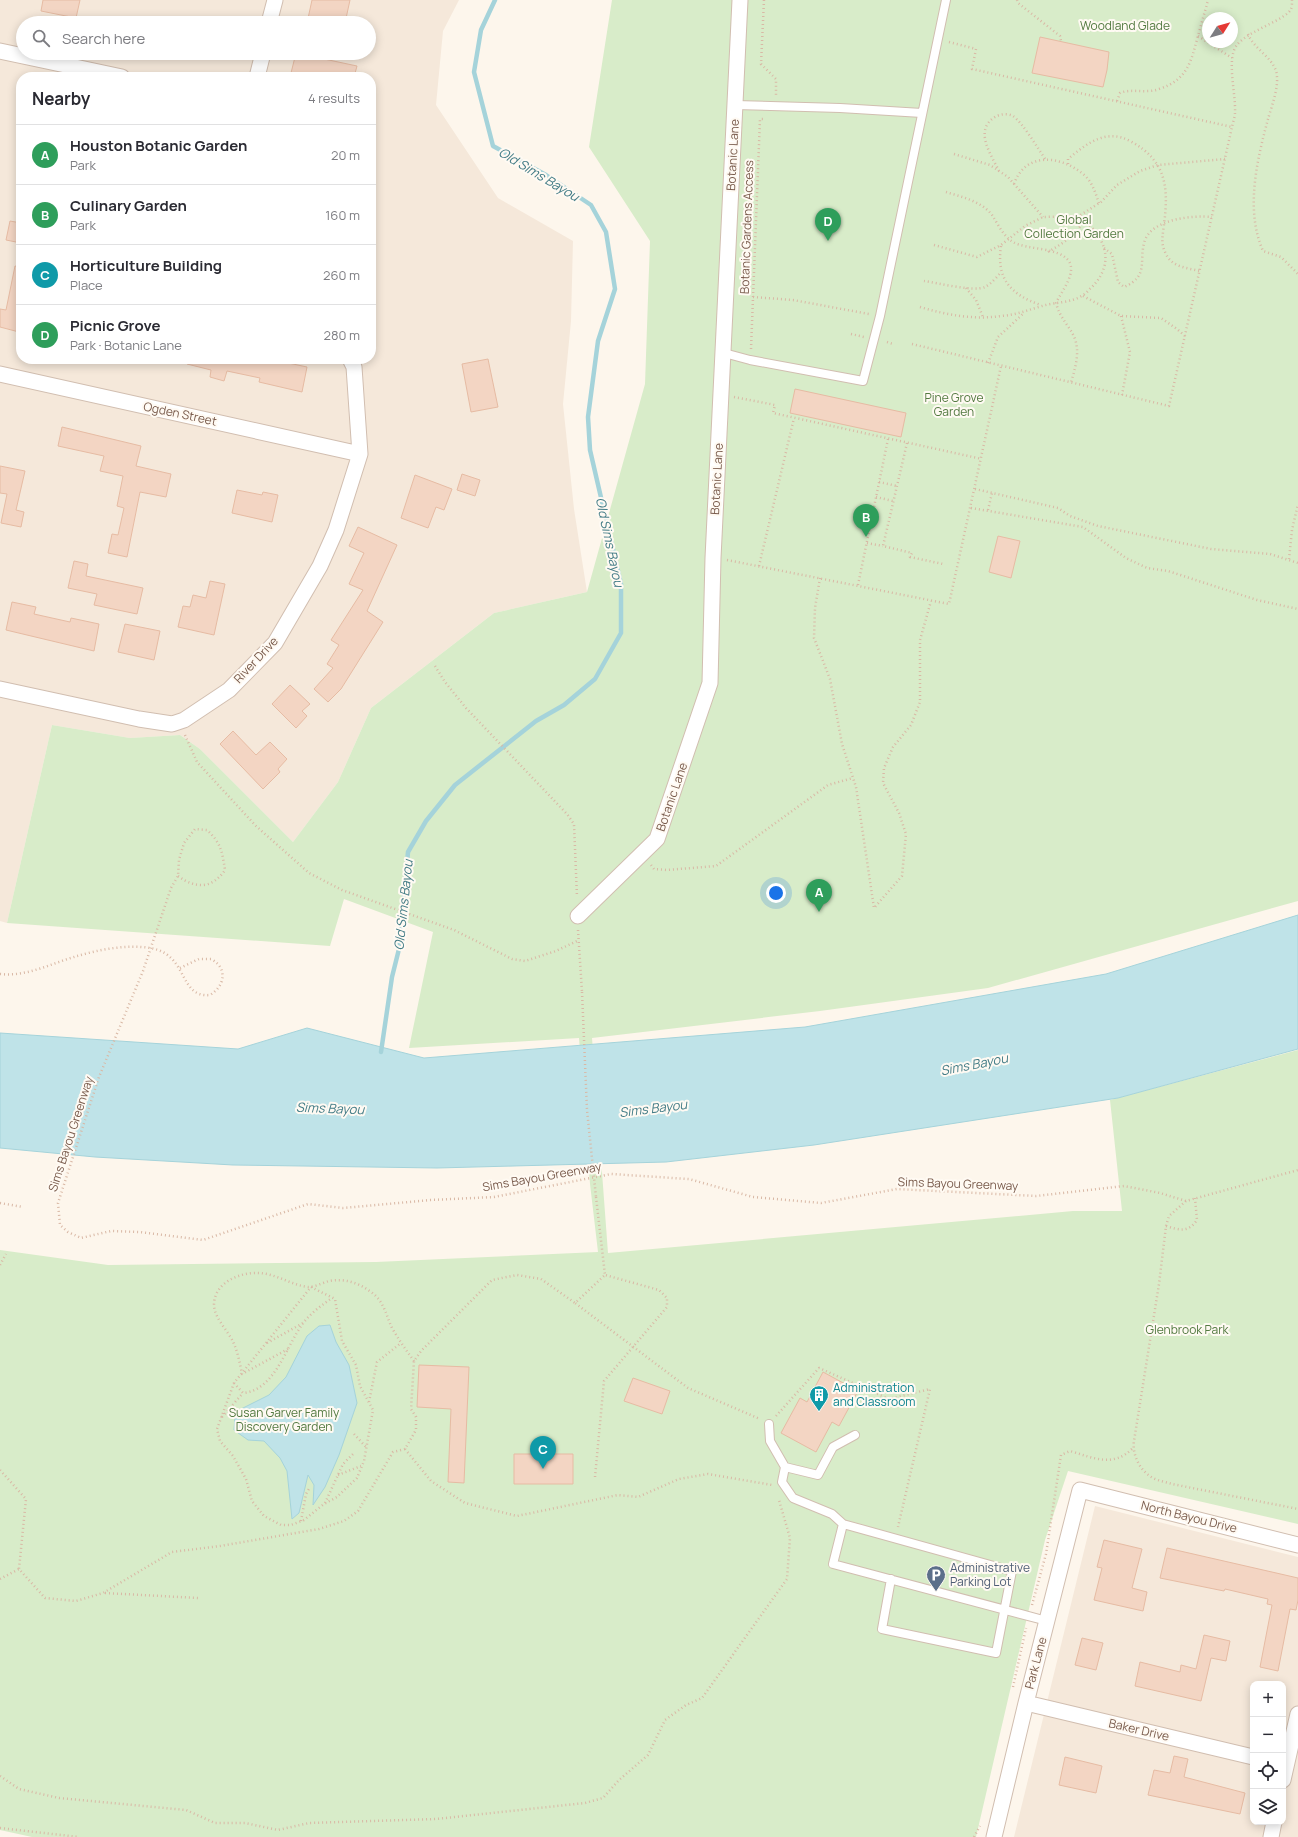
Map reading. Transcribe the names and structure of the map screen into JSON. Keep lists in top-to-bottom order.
{
  "streets": {
    "street": [
      "Botanic Lane",
      "Ogden Street",
      "River Drive",
      "North Bayou Drive",
      "Park Lane",
      "Baker Drive"
    ],
    "path": ["Botanic Gardens Access", "Sims Bayou Greenway"]
  },
  "crossings": [
    ["Ogden Street", "River Drive"],
    ["North Bayou Drive", "Park Lane"],
    ["Park Lane", "Baker Drive"]
  ],
  "water": ["Old Sims Bayou", "Sims Bayou"],
  "parks": [
    "Woodland Glade",
    "Global Collection Garden",
    "Pine Grove Garden",
    "Glenbrook Park",
    "Susan Garver Family Discovery Garden"
  ],
  "places": {
    "building": ["Administration and Classroom"],
    "parking": ["Administrative Parking Lot"]
  },
  "north": "top right",
  "page": {
    "search": "Search here",
    "heading": ["Nearby", "4 results"],
    "list": [
      {
        "mark": "A",
        "name": "Houston Botanic Garden",
        "note": "Park",
        "value": "20 m"
      },
      {
        "mark": "B",
        "name": "Culinary Garden",
        "note": "Park",
        "value": "160 m"
      },
      {
        "mark": "C",
        "name": "Horticulture Building",
        "note": "Place",
        "value": "260 m"
      },
      {
        "mark": "D",
        "name": "Picnic Grove",
        "note": "Park · Botanic Lane",
        "value": "280 m"
      }
    ],
    "pins": [
      "D",
      "B",
      "A",
      "C"
    ],
    "map_buttons": ["+", "−"]
  }
}
